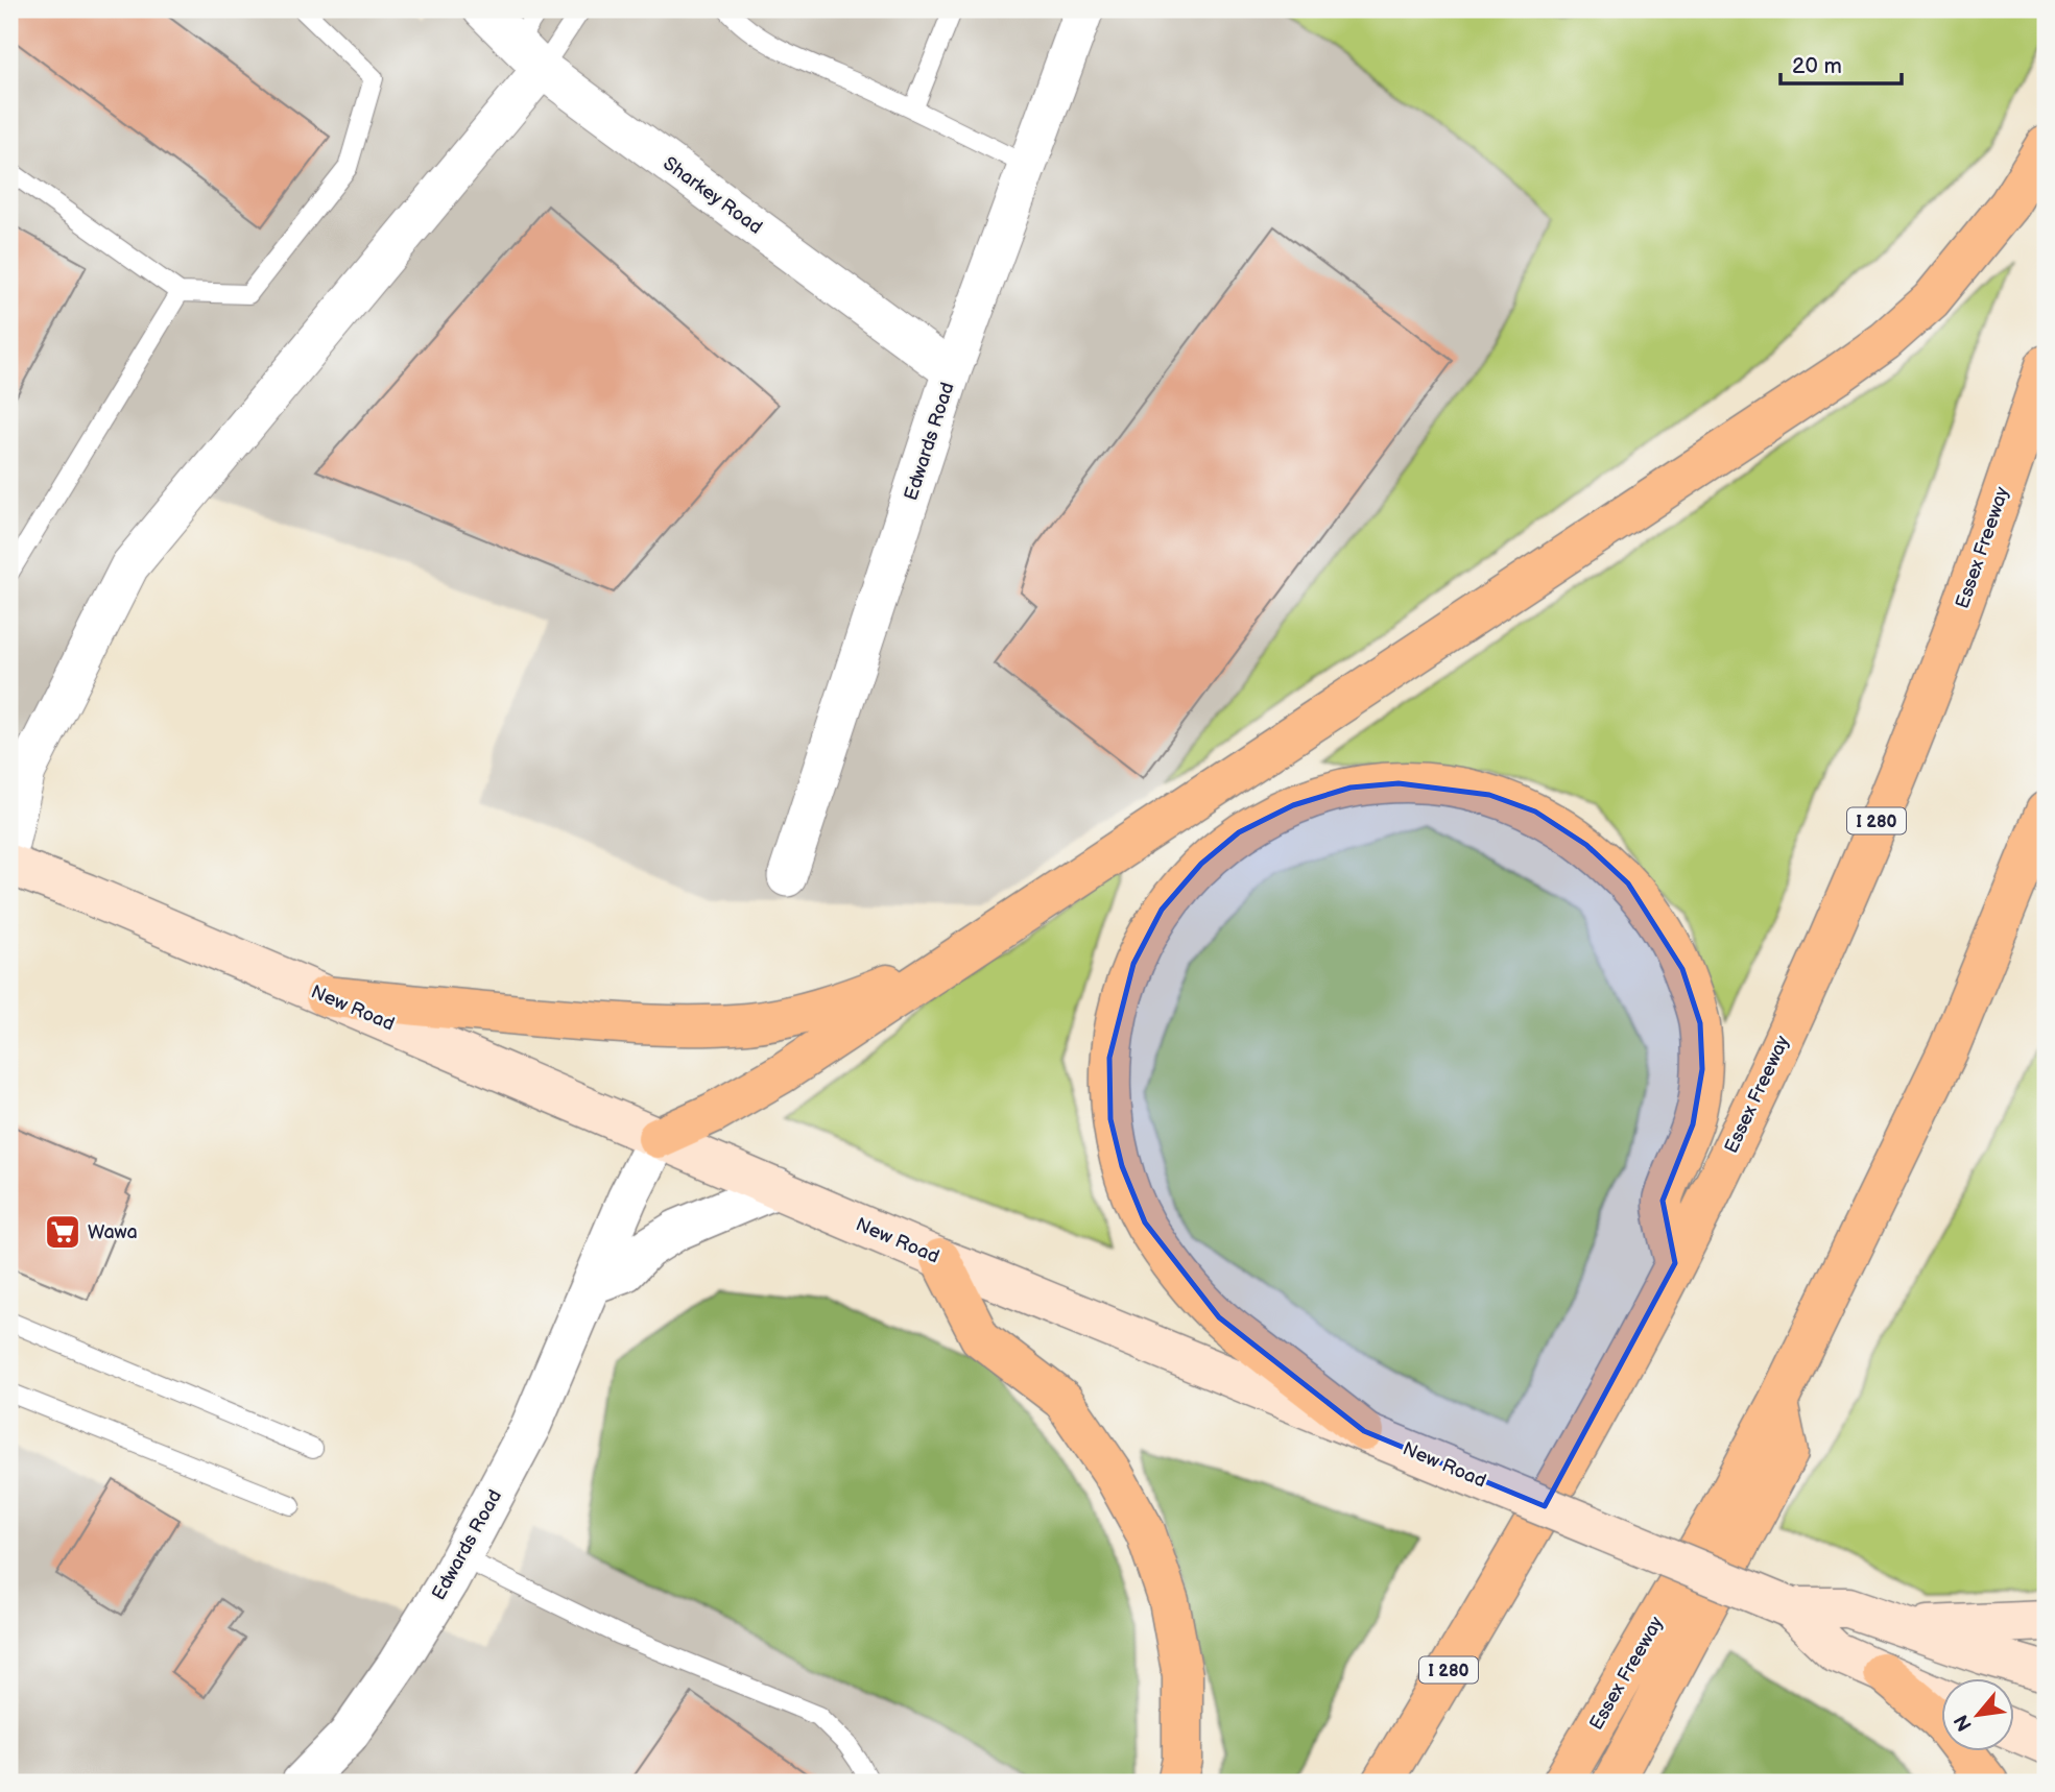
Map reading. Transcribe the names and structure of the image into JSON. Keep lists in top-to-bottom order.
{
  "streets": {
    "highway": ["Essex Freeway", "I 280"],
    "main road": ["New Road"],
    "street": ["Sharkey Road", "Edwards Road"]
  },
  "crossings": [
    ["Sharkey Road", "Edwards Road"],
    ["Edwards Road", "New Road"]
  ],
  "places": {
    "supermarket": ["Wawa"]
  },
  "scale_bar": "20 m",
  "north": "bottom left"
}
